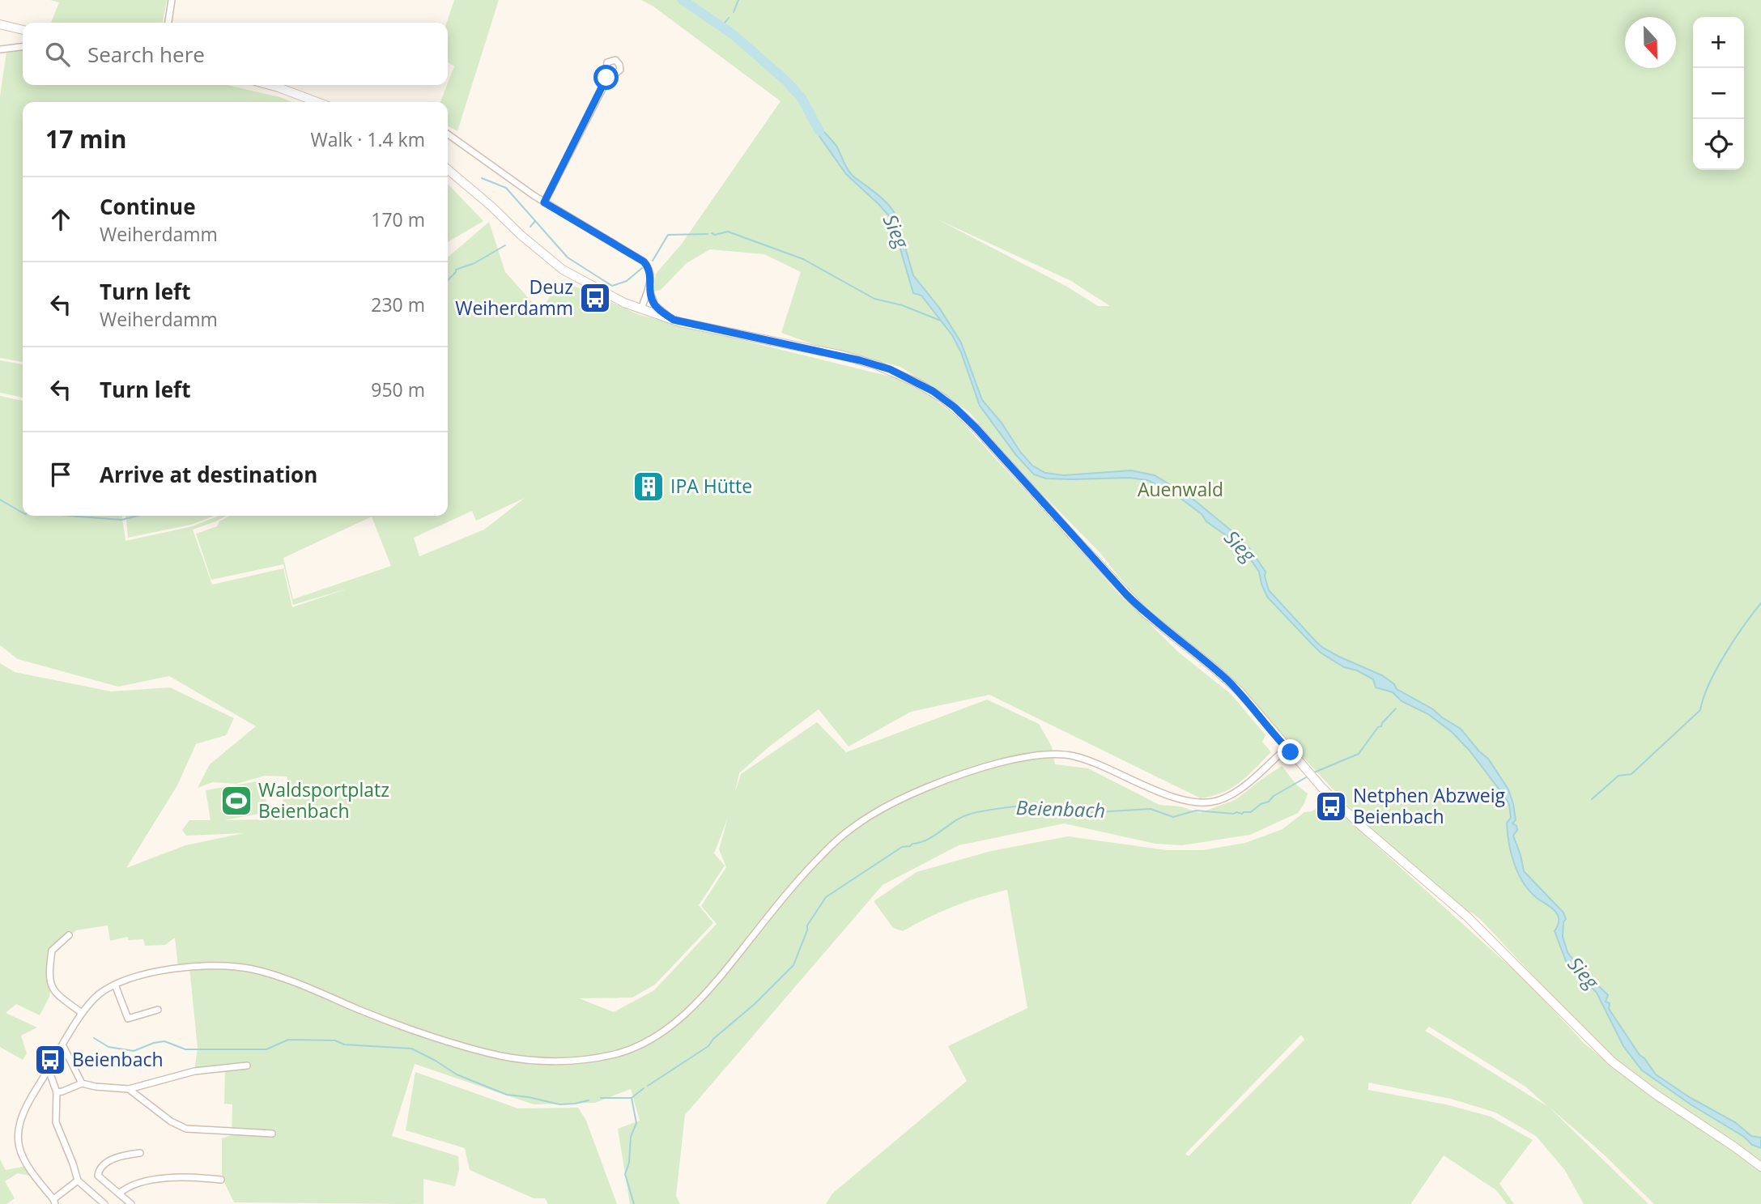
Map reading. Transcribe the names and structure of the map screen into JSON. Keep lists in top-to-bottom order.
{
  "water": ["Sieg", "Beienbach"],
  "parks": ["Auenwald"],
  "places": {
    "bus stop": ["Deuz Weiherdamm", "Netphen Abzweig Beienbach", "Beienbach"],
    "building": ["IPA Hütte"],
    "sports": ["Waldsportplatz Beienbach"]
  },
  "north": "bottom",
  "page": {
    "map_buttons": ["+", "−"],
    "search": "Search here",
    "heading": ["17 min", "Walk · 1.4 km"],
    "list": [
      ["Continue", "Weiherdamm", "170 m"],
      ["Turn left", "Weiherdamm", "230 m"],
      ["Turn left", "950 m"],
      "Arrive at destination"
    ]
  }
}
